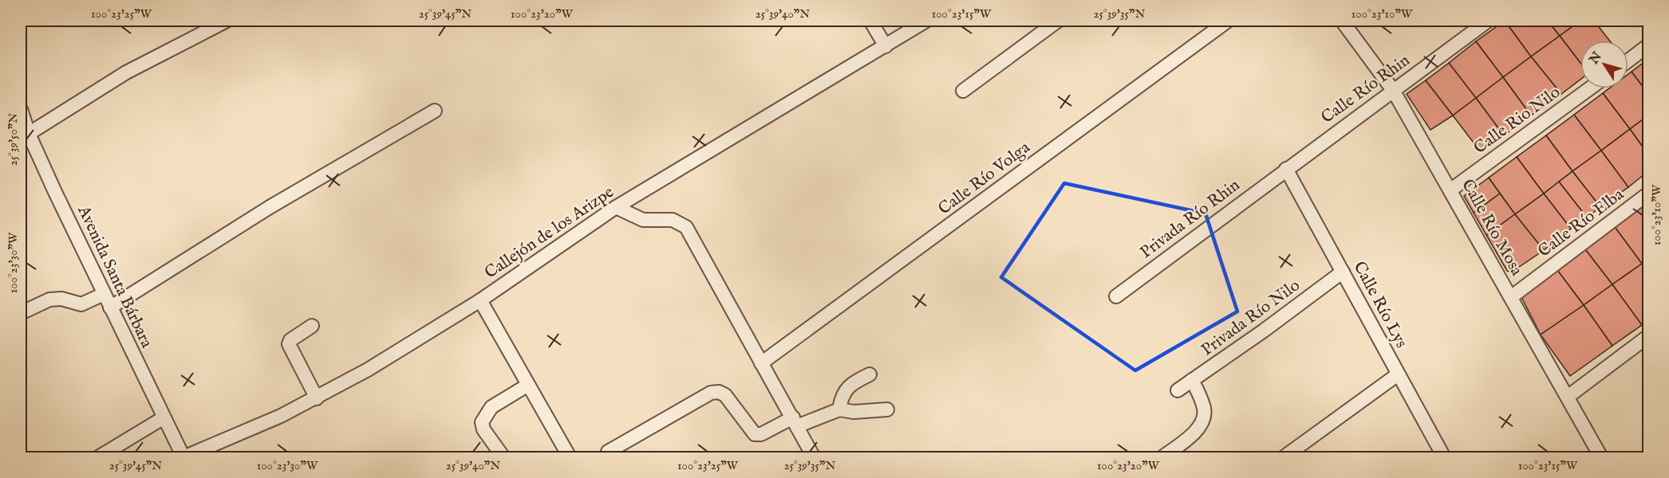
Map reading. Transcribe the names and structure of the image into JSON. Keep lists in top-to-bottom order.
{
  "streets": {
    "street": [
      "Calle Río Rhin",
      "Calle Rio Nilo",
      "Calle Río Volga",
      "Privada Río Rhin",
      "Calle Río Elba",
      "Calle Río Mosa",
      "Callejón de los Arizpe",
      "Avenida Santa Bárbara",
      "Calle Río Lys",
      "Privada Río Nilo"
    ]
  },
  "crossings": [
    ["Calle Río Rhin", "Privada Río Rhin"],
    ["Calle Río Rhin", "Calle Río Mosa"],
    ["Calle Río Rhin", "Calle Río Lys"],
    ["Calle Rio Nilo", "Calle Río Mosa"],
    ["Privada Río Rhin", "Calle Río Lys"],
    ["Calle Río Elba", "Calle Río Mosa"],
    ["Callejón de los Arizpe", "Avenida Santa Bárbara"],
    ["Calle Río Lys", "Privada Río Nilo"]
  ],
  "north": "top left",
  "coordinates": [
    "100°23'25\"W",
    "25°39'45\"N",
    "100°23'20\"W",
    "25°39'40\"N",
    "100°23'15\"W",
    "25°39'35\"N",
    "100°23'10\"W",
    "25°39'50\"N",
    "100°23'30\"W"
  ]
}
